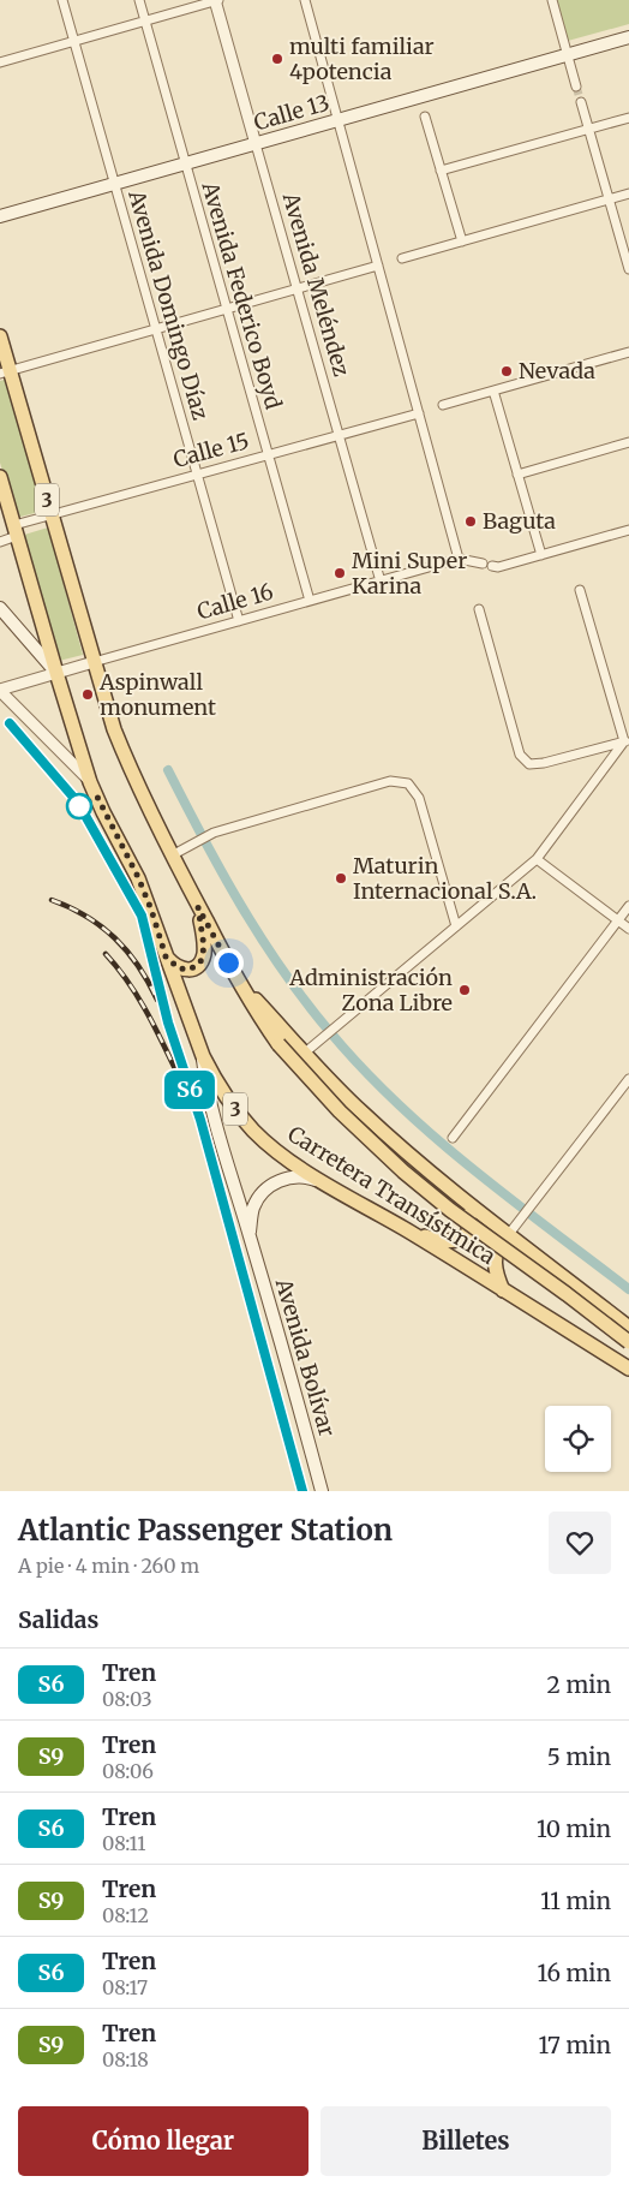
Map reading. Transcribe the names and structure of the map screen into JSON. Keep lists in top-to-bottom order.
{
  "streets": {
    "main road": [
      "Calle 13",
      "3",
      "Carretera Transístmica",
      "Avenida Bolívar"
    ],
    "street": [
      "Avenida Meléndez",
      "Avenida Federico Boyd",
      "Avenida Domingo Díaz",
      "Calle 15",
      "Calle 16"
    ]
  },
  "crossings": [
    ["Calle 13", "Avenida Meléndez"],
    ["Calle 13", "Avenida Federico Boyd"],
    ["Calle 13", "Avenida Domingo Díaz"],
    ["Avenida Meléndez", "Calle 15"],
    ["Avenida Meléndez", "Calle 16"],
    ["Avenida Federico Boyd", "Calle 15"],
    ["Avenida Federico Boyd", "Calle 16"],
    ["Avenida Domingo Díaz", "Calle 15"],
    ["Avenida Domingo Díaz", "Calle 16"],
    ["Calle 15", "3"],
    ["3", "Calle 16"],
    ["3", "Carretera Transístmica"],
    ["Calle 16", "Carretera Transístmica"],
    ["Carretera Transístmica", "Avenida Bolívar"]
  ],
  "places": [
    "multi familiar 4potencia",
    "Nevada",
    "Baguta",
    "Mini Super Karina",
    "Aspinwall monument",
    "Maturin Internacional S.A.",
    "Administración Zona Libre"
  ],
  "page": {
    "on_map": "S6",
    "heading": [
      ["Atlantic Passenger Station", "A pie · 4 min · 260 m"],
      "Salidas"
    ],
    "list": [
      {
        "mark": "S6",
        "name": "Tren",
        "note": "08:03",
        "value": "2 min"
      },
      {
        "mark": "S9",
        "name": "Tren",
        "note": "08:06",
        "value": "5 min"
      },
      {
        "mark": "S6",
        "name": "Tren",
        "note": "08:11",
        "value": "10 min"
      },
      {
        "mark": "S9",
        "name": "Tren",
        "note": "08:12",
        "value": "11 min"
      },
      {
        "mark": "S6",
        "name": "Tren",
        "note": "08:17",
        "value": "16 min"
      },
      {
        "mark": "S9",
        "name": "Tren",
        "note": "08:18",
        "value": "17 min"
      }
    ],
    "buttons": ["Cómo llegar", "Billetes"]
  }
}
